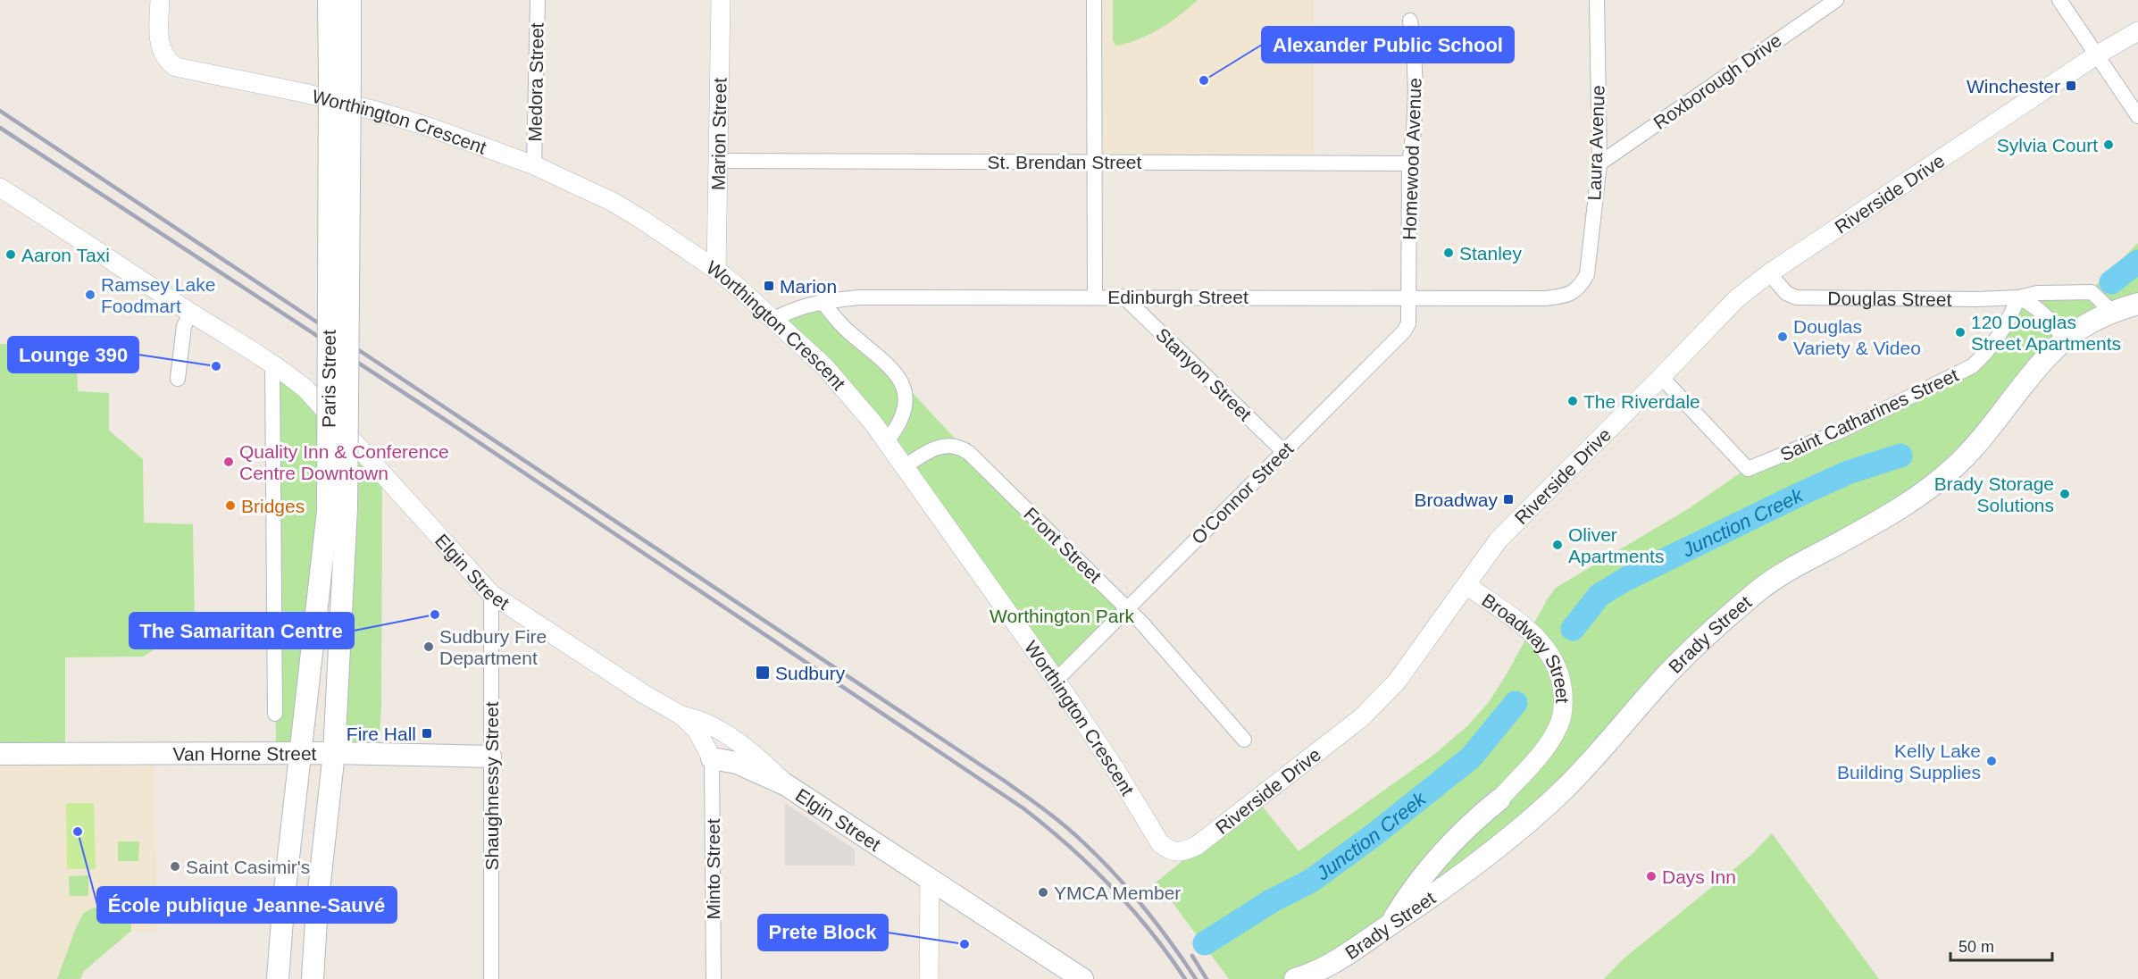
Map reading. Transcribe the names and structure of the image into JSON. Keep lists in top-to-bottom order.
{
  "streets": {
    "main road": [
      "Paris Street",
      "Elgin Street",
      "Brady Street",
      "Van Horne Street"
    ],
    "street": [
      "Roxborough Drive",
      "Medora Street",
      "Worthington Crescent",
      "Marion Street",
      "Laura Avenue",
      "Homewood Avenue",
      "St. Brendan Street",
      "Riverside Drive",
      "Edinburgh Street",
      "Douglas Street",
      "Stanyon Street",
      "Saint Catharines Street",
      "O'Connor Street",
      "Front Street",
      "Broadway Street",
      "Shaughnessy Street",
      "Minto Street"
    ]
  },
  "crossings": [
    ["Roxborough Drive", "Laura Avenue"],
    ["Medora Street", "Worthington Crescent"],
    ["Worthington Crescent", "Marion Street"],
    ["Worthington Crescent", "Riverside Drive"],
    ["Worthington Crescent", "Edinburgh Street"],
    ["Worthington Crescent", "O'Connor Street"],
    ["Worthington Crescent", "Front Street"],
    ["Marion Street", "St. Brendan Street"],
    ["Laura Avenue", "Edinburgh Street"],
    ["Homewood Avenue", "St. Brendan Street"],
    ["Homewood Avenue", "Edinburgh Street"],
    ["Homewood Avenue", "O'Connor Street"],
    ["Riverside Drive", "Douglas Street"],
    ["Riverside Drive", "Saint Catharines Street"],
    ["Riverside Drive", "Broadway Street"],
    ["Edinburgh Street", "Stanyon Street"],
    ["Edinburgh Street", "O'Connor Street"],
    ["Douglas Street", "Saint Catharines Street"],
    ["Douglas Street", "Brady Street"],
    ["Stanyon Street", "O'Connor Street"],
    ["Paris Street", "Van Horne Street"],
    ["O'Connor Street", "Front Street"],
    ["Elgin Street", "Shaughnessy Street"],
    ["Elgin Street", "Minto Street"],
    ["Van Horne Street", "Shaughnessy Street"]
  ],
  "water": ["Junction Creek"],
  "parks": ["Worthington Park"],
  "places": {
    "other": [
      "Alexander Public School",
      "Sylvia Court",
      "Stanley",
      "Aaron Taxi",
      "Ramsey Lake Foodmart",
      "120 Douglas Street Apartments",
      "Douglas Variety & Video",
      "Lounge 390",
      "The Riverdale",
      "Quality Inn & Conference Centre Downtown",
      "Brady Storage Solutions",
      "Bridges",
      "Oliver Apartments",
      "The Samaritan Centre",
      "Sudbury Fire Department",
      "Kelly Lake Building Supplies",
      "École publique Jeanne-Sauvé",
      "Saint Casimir's",
      "Days Inn",
      "YMCA Member",
      "Prete Block"
    ],
    "transit": [
      "Winchester",
      "Marion",
      "Broadway",
      "Sudbury",
      "Fire Hall"
    ]
  },
  "scale_bar": "50 m"
}
